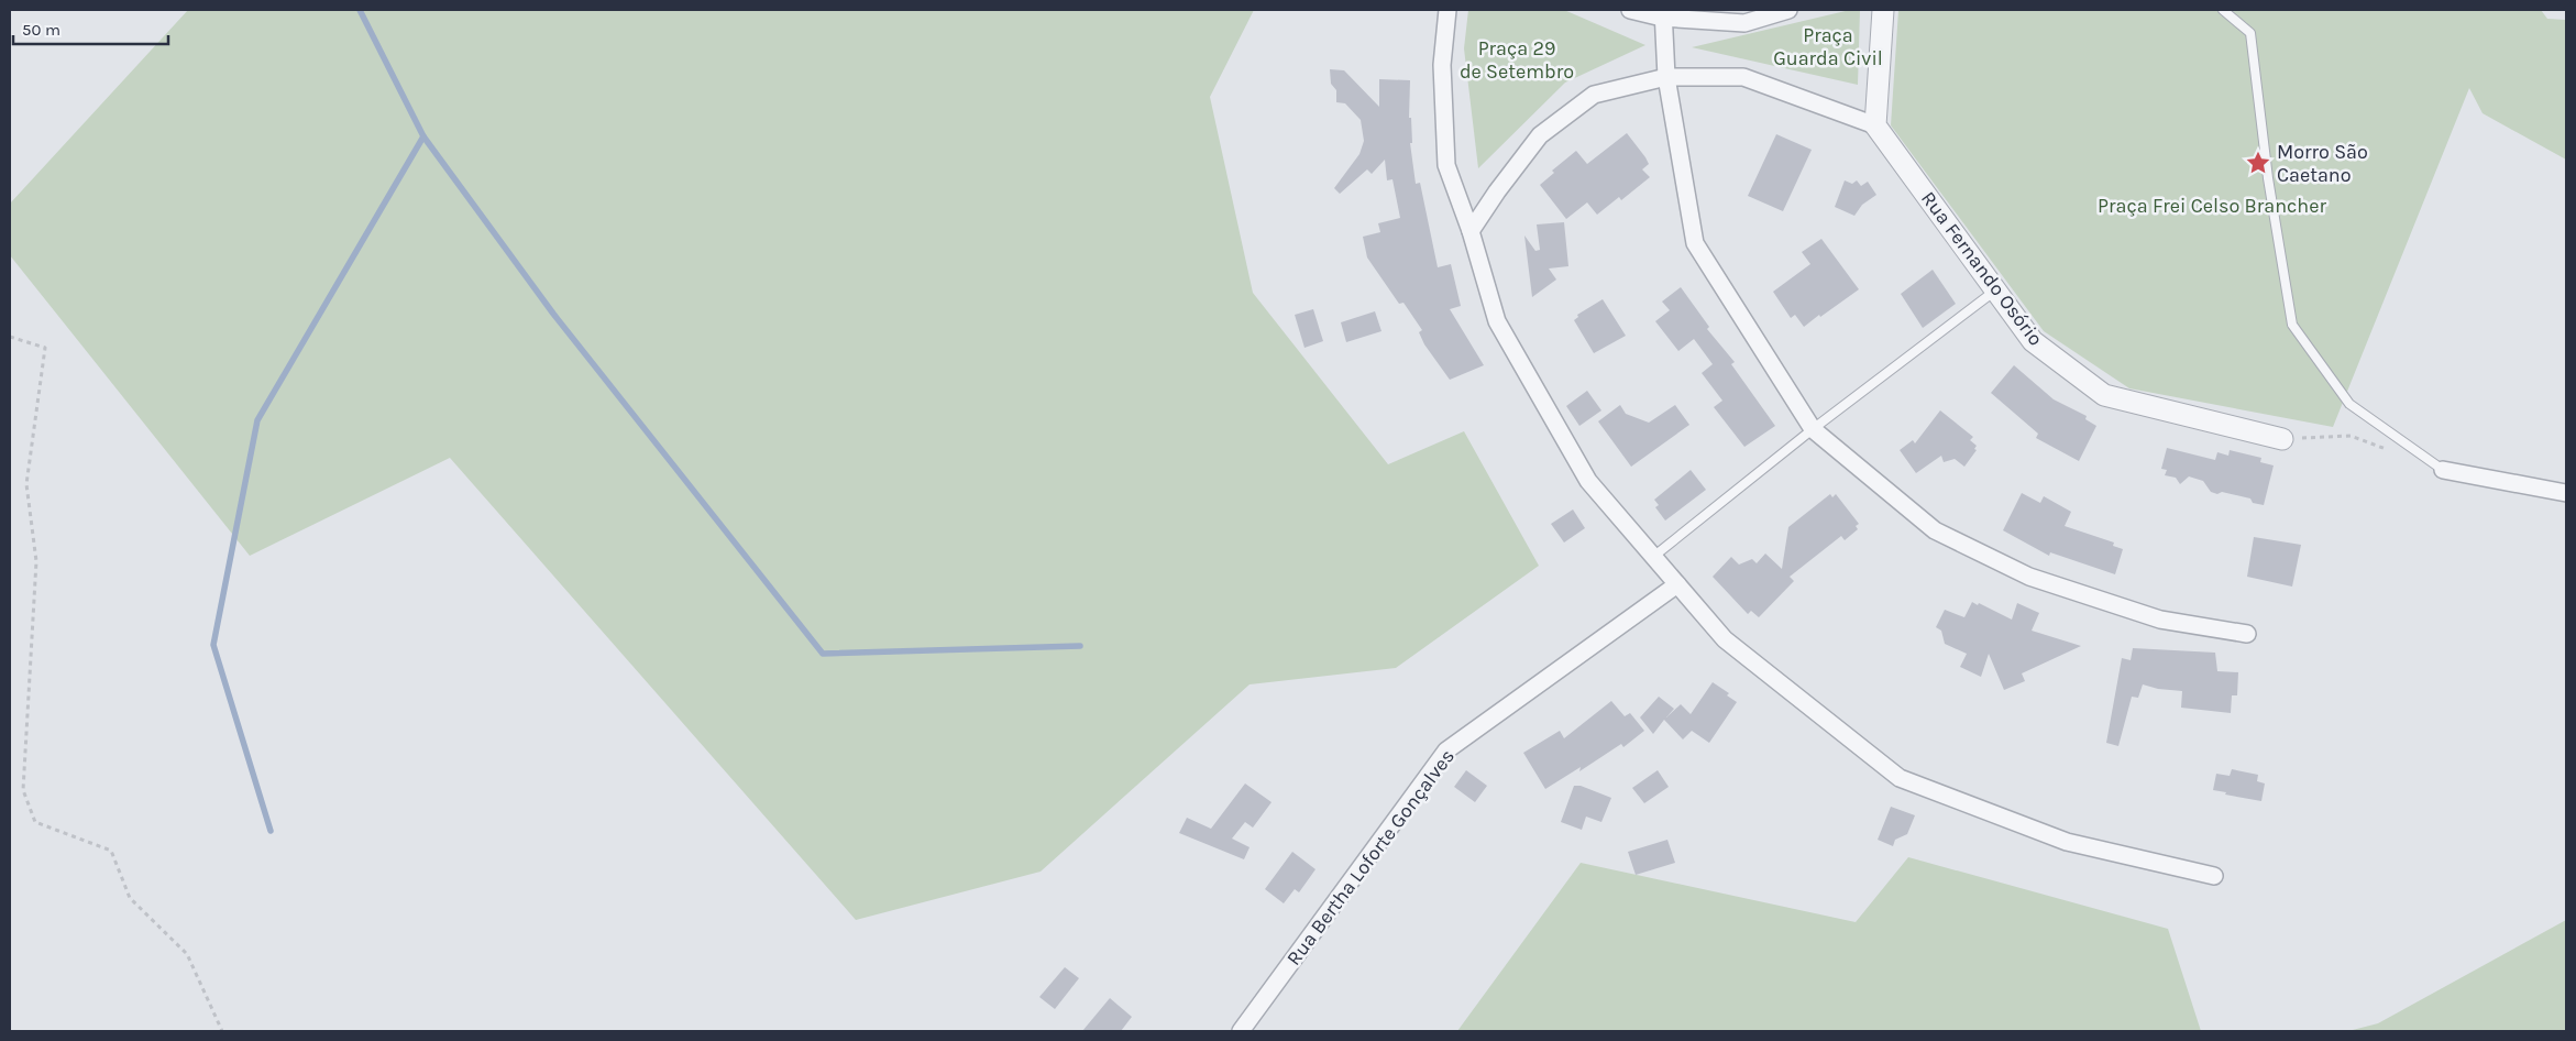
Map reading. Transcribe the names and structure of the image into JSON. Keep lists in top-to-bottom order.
{
  "streets": {
    "street": ["Rua Fernando Osório", "Rua Bertha Loforte Gonçalves"]
  },
  "parks": ["Praça Guarda Civil", "Praça 29 de Setembro", "Praça Frei Celso Brancher"],
  "places": {
    "place": ["Morro São Caetano"]
  },
  "scale_bar": "50 m"
}
